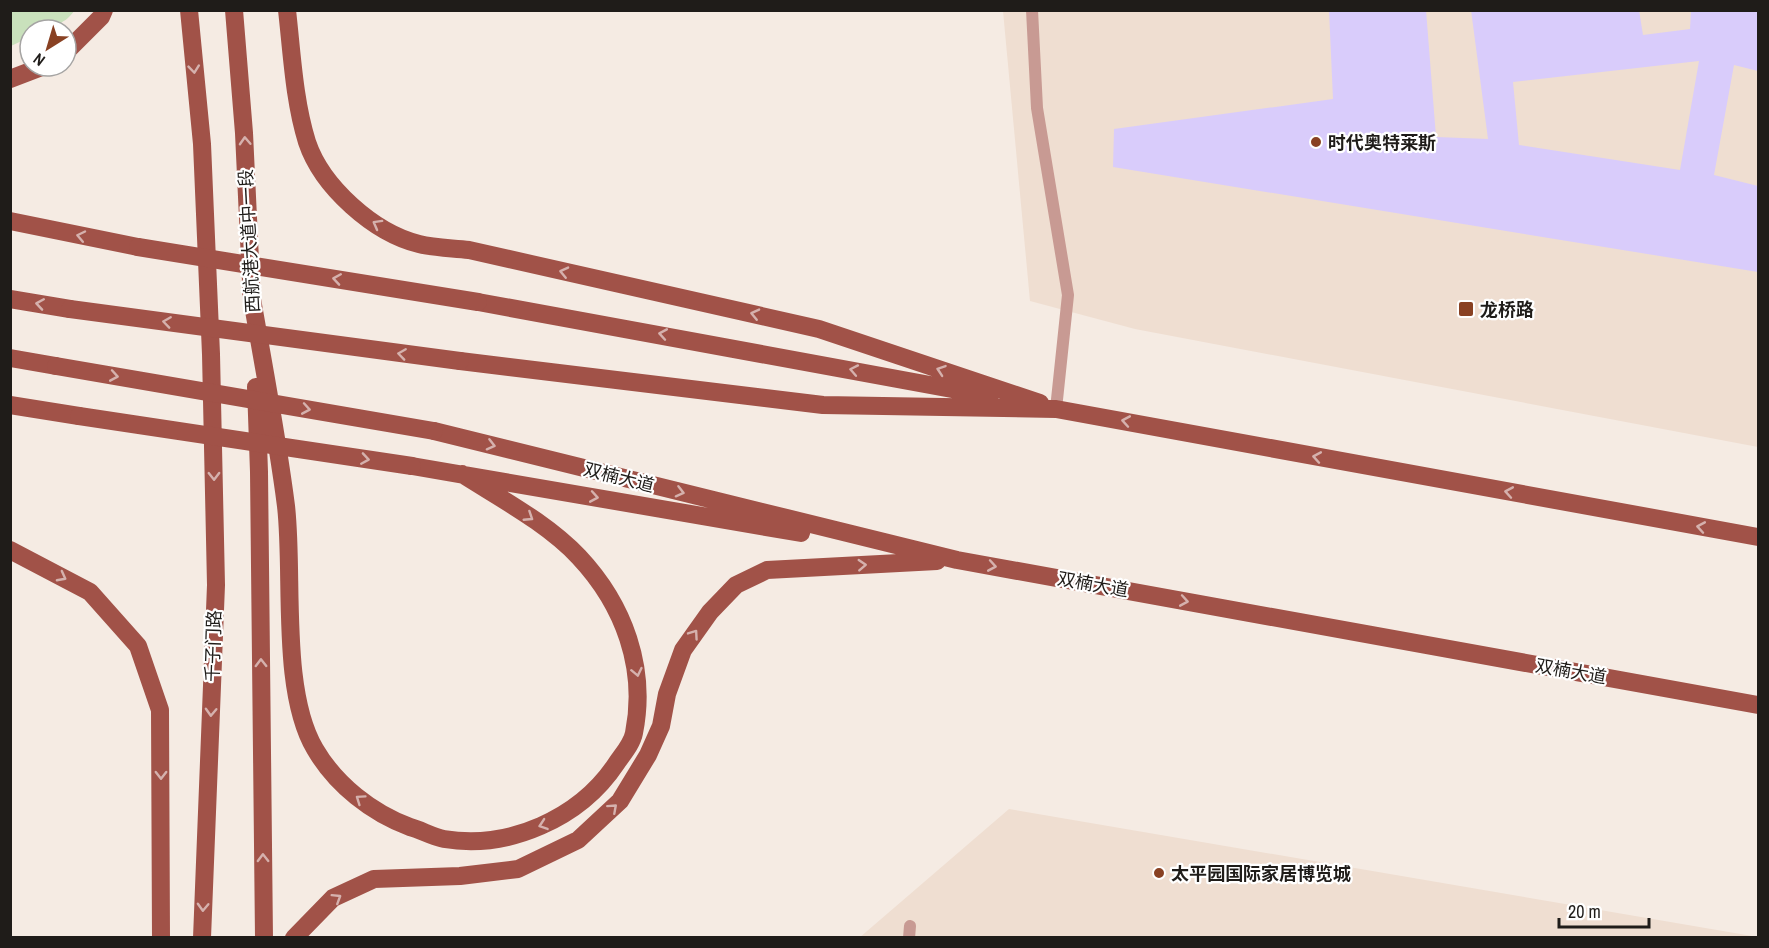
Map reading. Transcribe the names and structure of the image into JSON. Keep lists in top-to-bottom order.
{
  "streets": {
    "main road": ["西航港大道中一段", "双楠大道", "千子门路"]
  },
  "one_way": ["西航港大道中一段", "千子门路"],
  "places": {
    "other": ["时代奥特莱斯", "太平园国际家居博览城"],
    "transit": ["龙桥路"]
  },
  "scale_bar": "20 m",
  "north": "bottom left"
}
